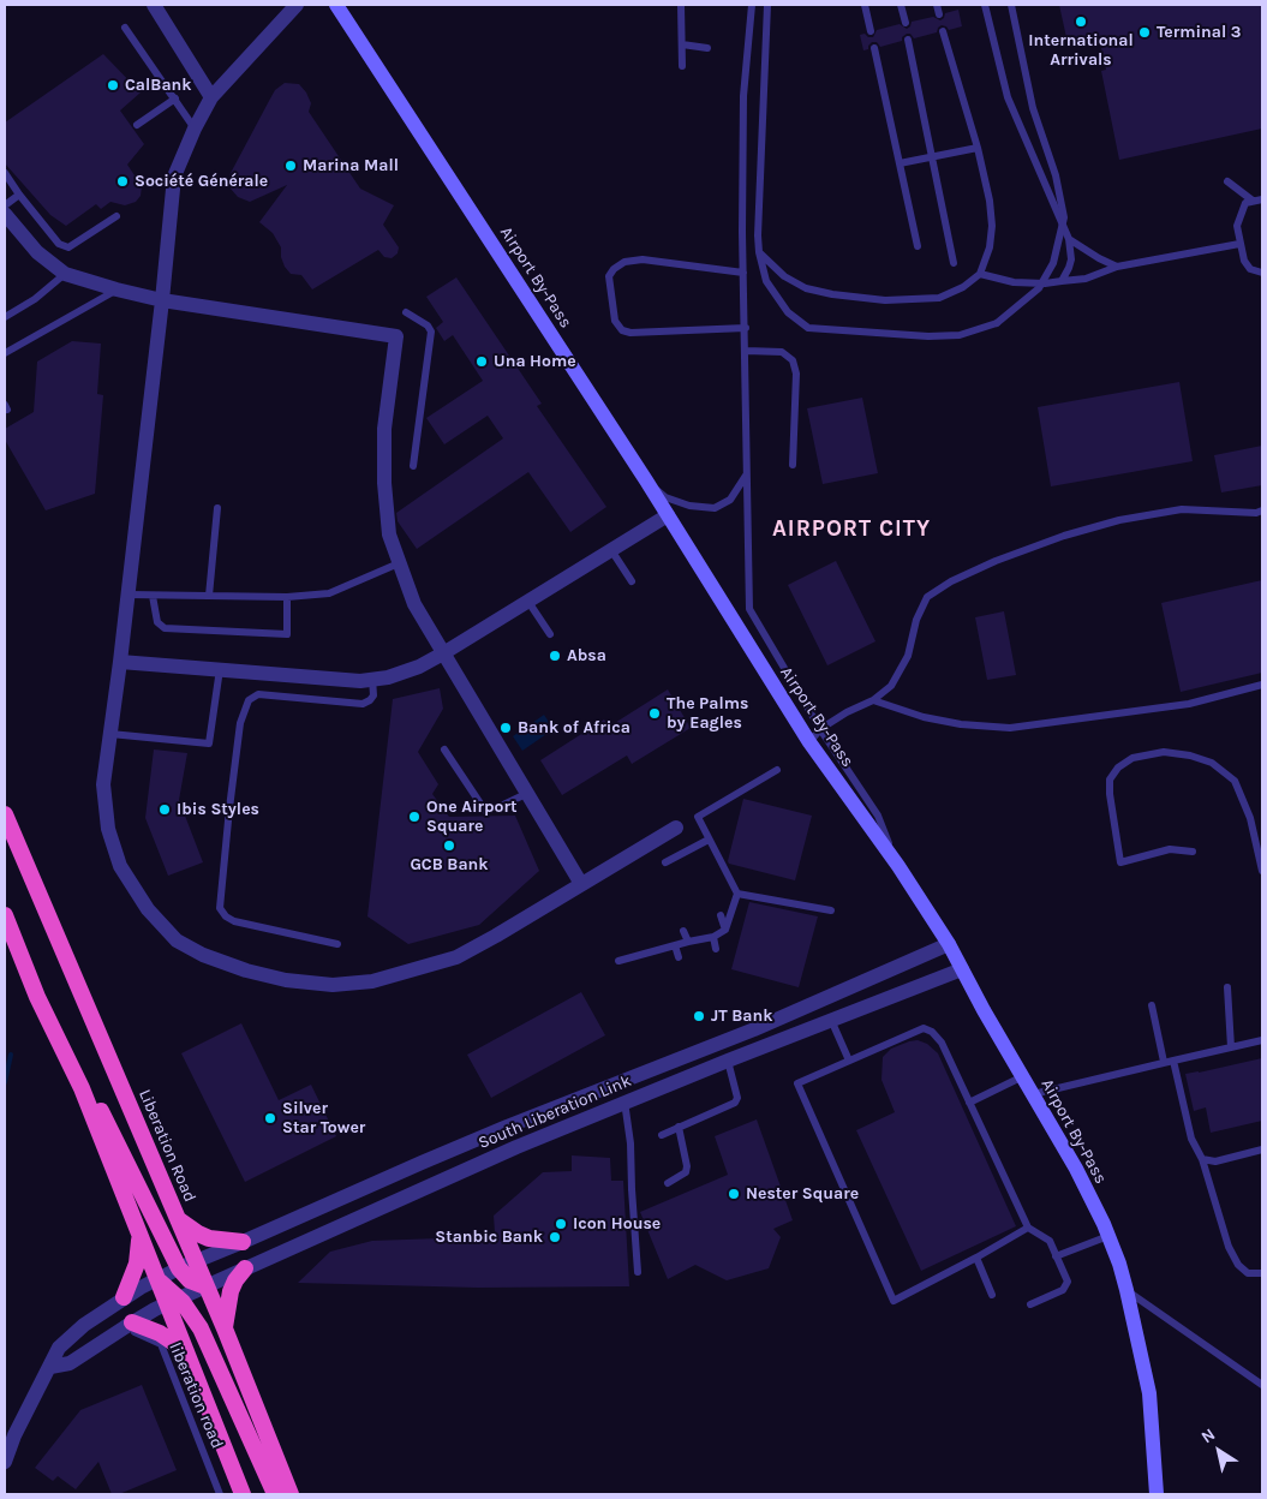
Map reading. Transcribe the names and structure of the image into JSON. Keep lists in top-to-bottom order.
{
  "streets": {
    "highway": ["Liberation Road"],
    "main road": ["Airport By-Pass"],
    "street": ["South Liberation Link"],
    "lane": ["liberation road"]
  },
  "crossings": [
    ["Airport By-Pass", "South Liberation Link"],
    ["South Liberation Link", "Liberation Road"],
    ["South Liberation Link", "liberation road"]
  ],
  "districts": ["AIRPORT CITY"],
  "places": [
    "International Arrivals",
    "Terminal 3",
    "CalBank",
    "Marina Mall",
    "Société Générale",
    "Una Home",
    "Absa",
    "The Palms by Eagles",
    "Bank of Africa",
    "Ibis Styles",
    "One Airport Square",
    "GCB Bank",
    "JT Bank",
    "Silver Star Tower",
    "Nester Square",
    "Icon House",
    "Stanbic Bank"
  ],
  "north": "top left"
}
